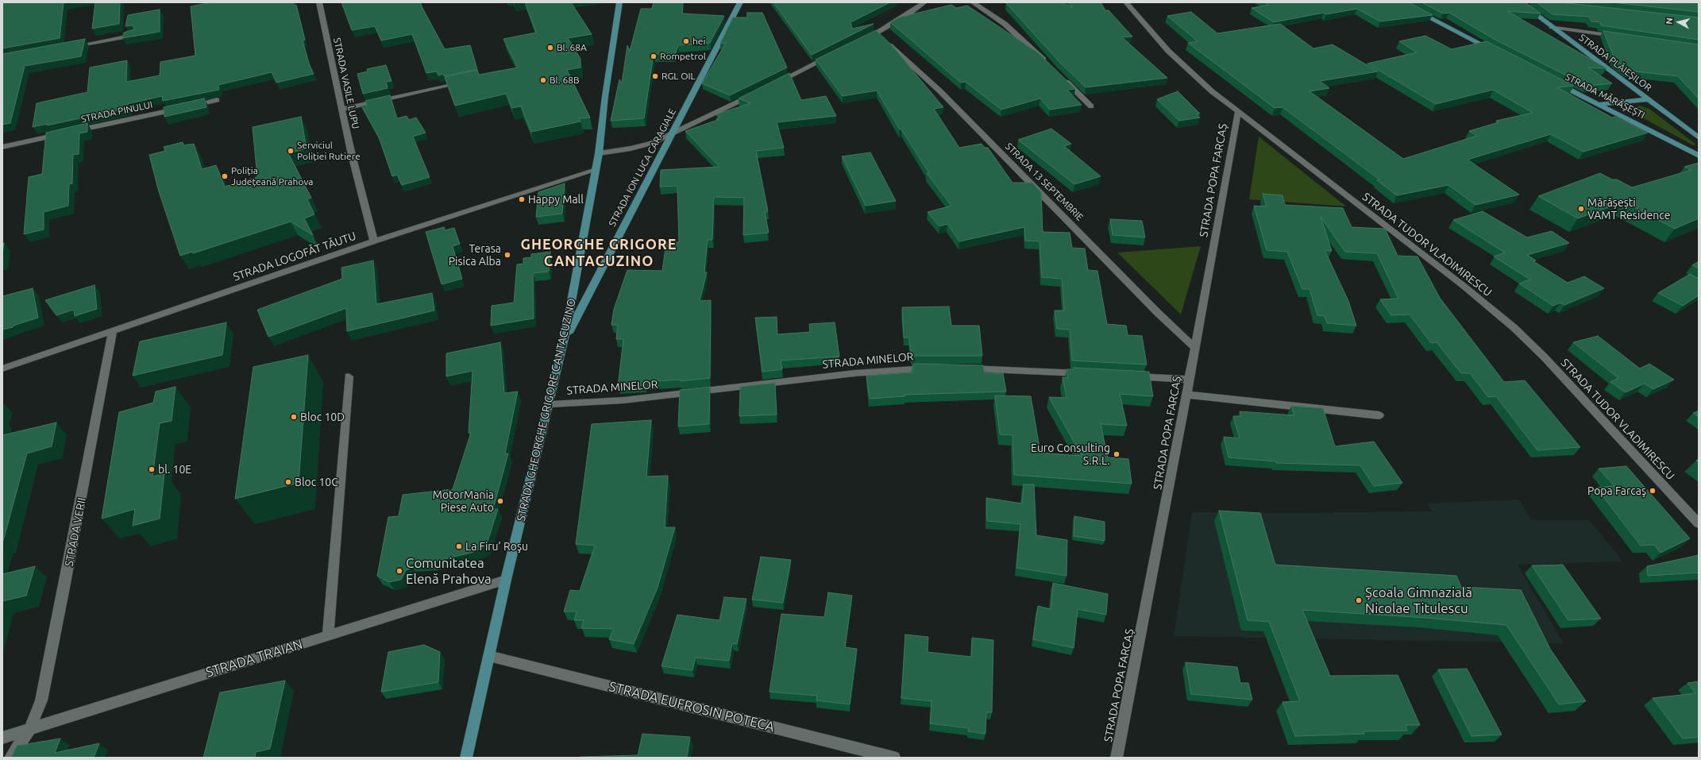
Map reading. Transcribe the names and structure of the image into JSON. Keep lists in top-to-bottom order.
{
  "streets": {
    "main road": [
      "STRADA PLĂIEȘILOR",
      "STRADA MĂRĂȘEȘTI",
      "STRADA ION LUCA CARAGIALE",
      "STRADA GHEORGHE GRIGORE CANTACUZINO"
    ],
    "street": [
      "STRADA VASILE LUPU",
      "STRADA PINULUI",
      "STRADA POPA FARCAȘ",
      "STRADA 13 SEPTEMBRIE",
      "STRADA TUDOR VLADIMIRESCU",
      "STRADA LOGOFĂT TĂUTU",
      "STRADA MINELOR",
      "STRADA VERII",
      "STRADA TRAIAN",
      "STRADA EUFROSIN POTECA"
    ]
  },
  "crossings": [
    ["STRADA VASILE LUPU", "STRADA LOGOFĂT TĂUTU"],
    ["STRADA ION LUCA CARAGIALE", "STRADA GHEORGHE GRIGORE CANTACUZINO"],
    ["STRADA POPA FARCAȘ", "STRADA 13 SEPTEMBRIE"],
    ["STRADA POPA FARCAȘ", "STRADA TUDOR VLADIMIRESCU"],
    ["STRADA LOGOFĂT TĂUTU", "STRADA GHEORGHE GRIGORE CANTACUZINO"],
    ["STRADA LOGOFĂT TĂUTU", "STRADA VERII"],
    ["STRADA MINELOR", "STRADA GHEORGHE GRIGORE CANTACUZINO"],
    ["STRADA GHEORGHE GRIGORE CANTACUZINO", "STRADA TRAIAN"],
    ["STRADA GHEORGHE GRIGORE CANTACUZINO", "STRADA EUFROSIN POTECA"],
    ["STRADA VERII", "STRADA TRAIAN"]
  ],
  "districts": ["GHEORGHE GRIGORE CANTACUZINO"],
  "places": [
    "hei",
    "Bl. 68A",
    "Rompetrol",
    "RGL OIL",
    "Bl. 68B",
    "Serviciul Poliției Rutiere",
    "Poliția Județeană Prahova",
    "Happy Mall",
    "Mărășești VAMT Residence",
    "Terasa Pisica Alba",
    "Bloc 10D",
    "Euro Consulting S.R.L.",
    "bl. 10E",
    "Bloc 10C",
    "Popa Farcaş",
    "MotorMania Piese Auto",
    "La Firu’ Roşu",
    "Comunitatea Elenă Prahova",
    "Școala Gimnazială Nicolae Titulescu"
  ],
  "north": "left"
}
